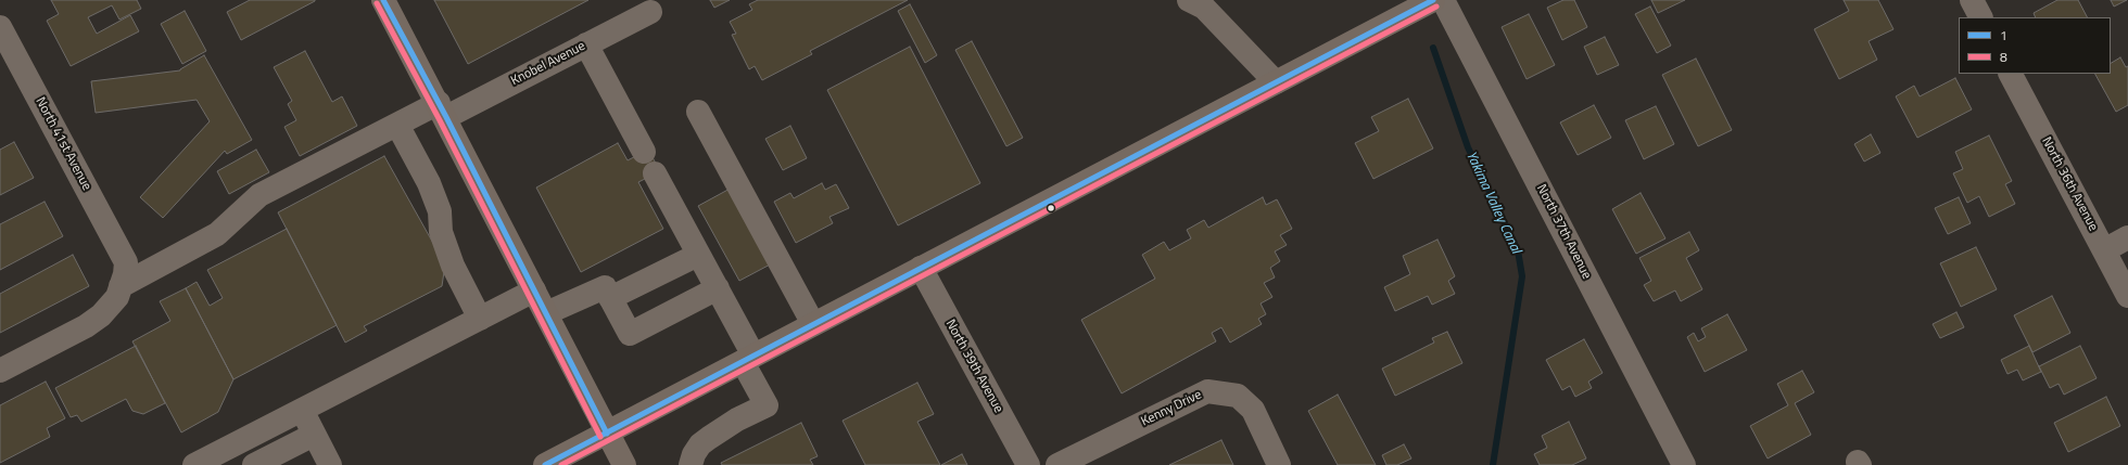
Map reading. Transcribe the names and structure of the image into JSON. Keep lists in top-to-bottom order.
{
  "streets": {
    "street": [
      "Knobel Avenue",
      "North 41st Avenue",
      "North 36th Avenue",
      "North 37th Avenue",
      "North 39th Avenue",
      "Kenny Drive"
    ]
  },
  "crossings": [
    ["Knobel Avenue", "North 41st Avenue"]
  ],
  "water": ["Yakima Valley Canal"],
  "lines": ["transit line 1", "transit line 8"],
  "legend": ["1", "8"]
}
